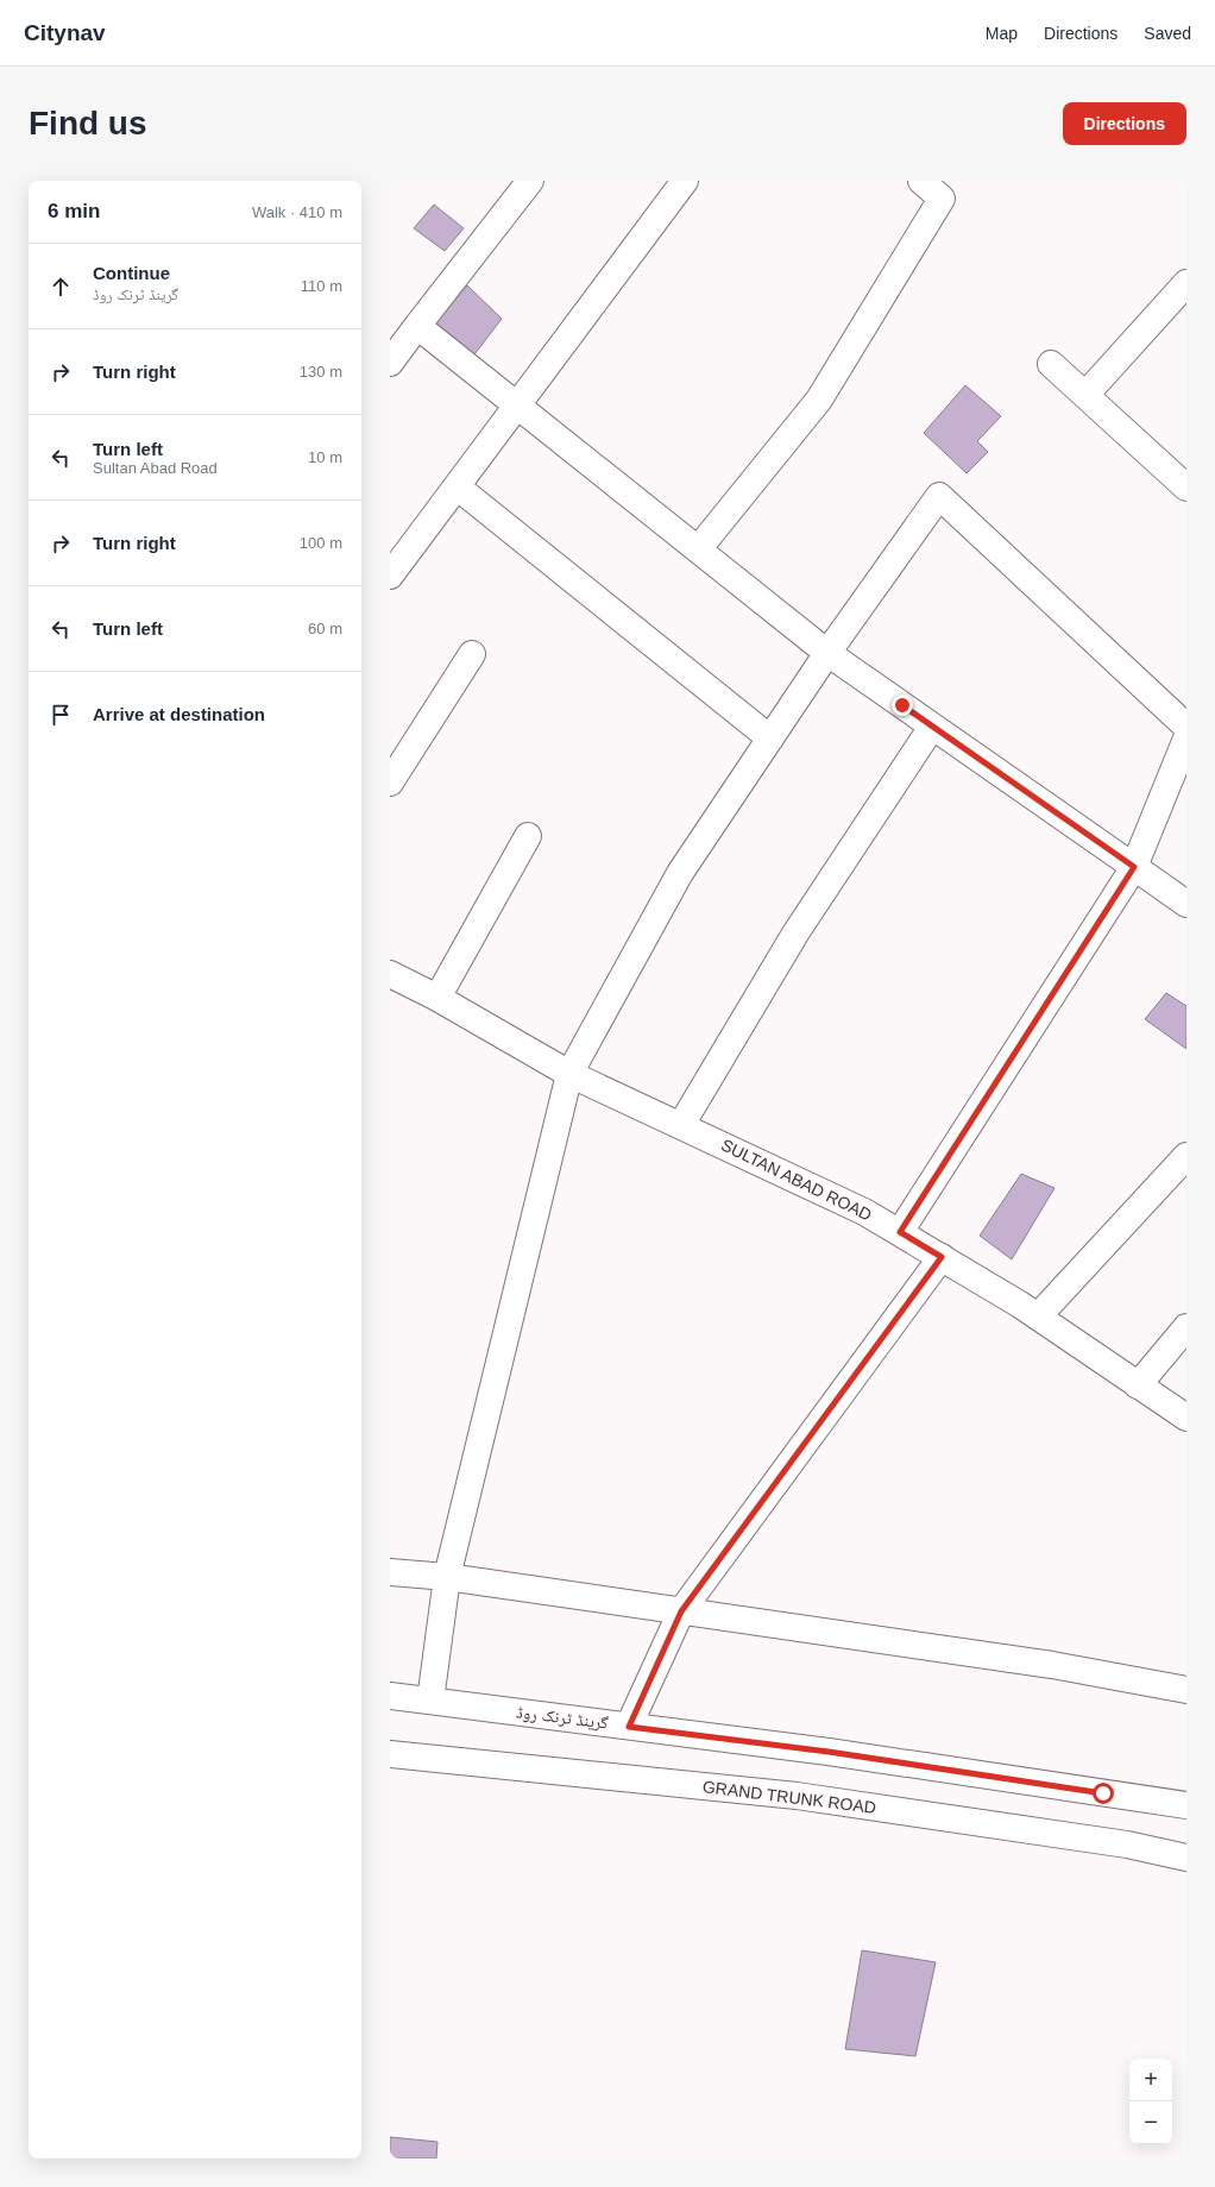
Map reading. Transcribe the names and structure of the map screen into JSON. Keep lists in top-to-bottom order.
{
  "streets": {
    "street": ["SULTAN ABAD ROAD", "گرینڈ ٹرنک روڈ", "GRAND TRUNK ROAD"]
  },
  "page": {
    "header": "Citynav",
    "nav": ["Map", "Directions", "Saved"],
    "buttons": "Directions",
    "title": "Find us",
    "heading": ["6 min", "Walk · 410 m"],
    "list": [
      ["Continue", "گرینڈ ٹرنک روڈ", "110 m"],
      ["Turn right", "130 m"],
      ["Turn left", "Sultan Abad Road", "10 m"],
      ["Turn right", "100 m"],
      ["Turn left", "60 m"],
      "Arrive at destination"
    ],
    "map_buttons": ["+", "−"]
  }
}
